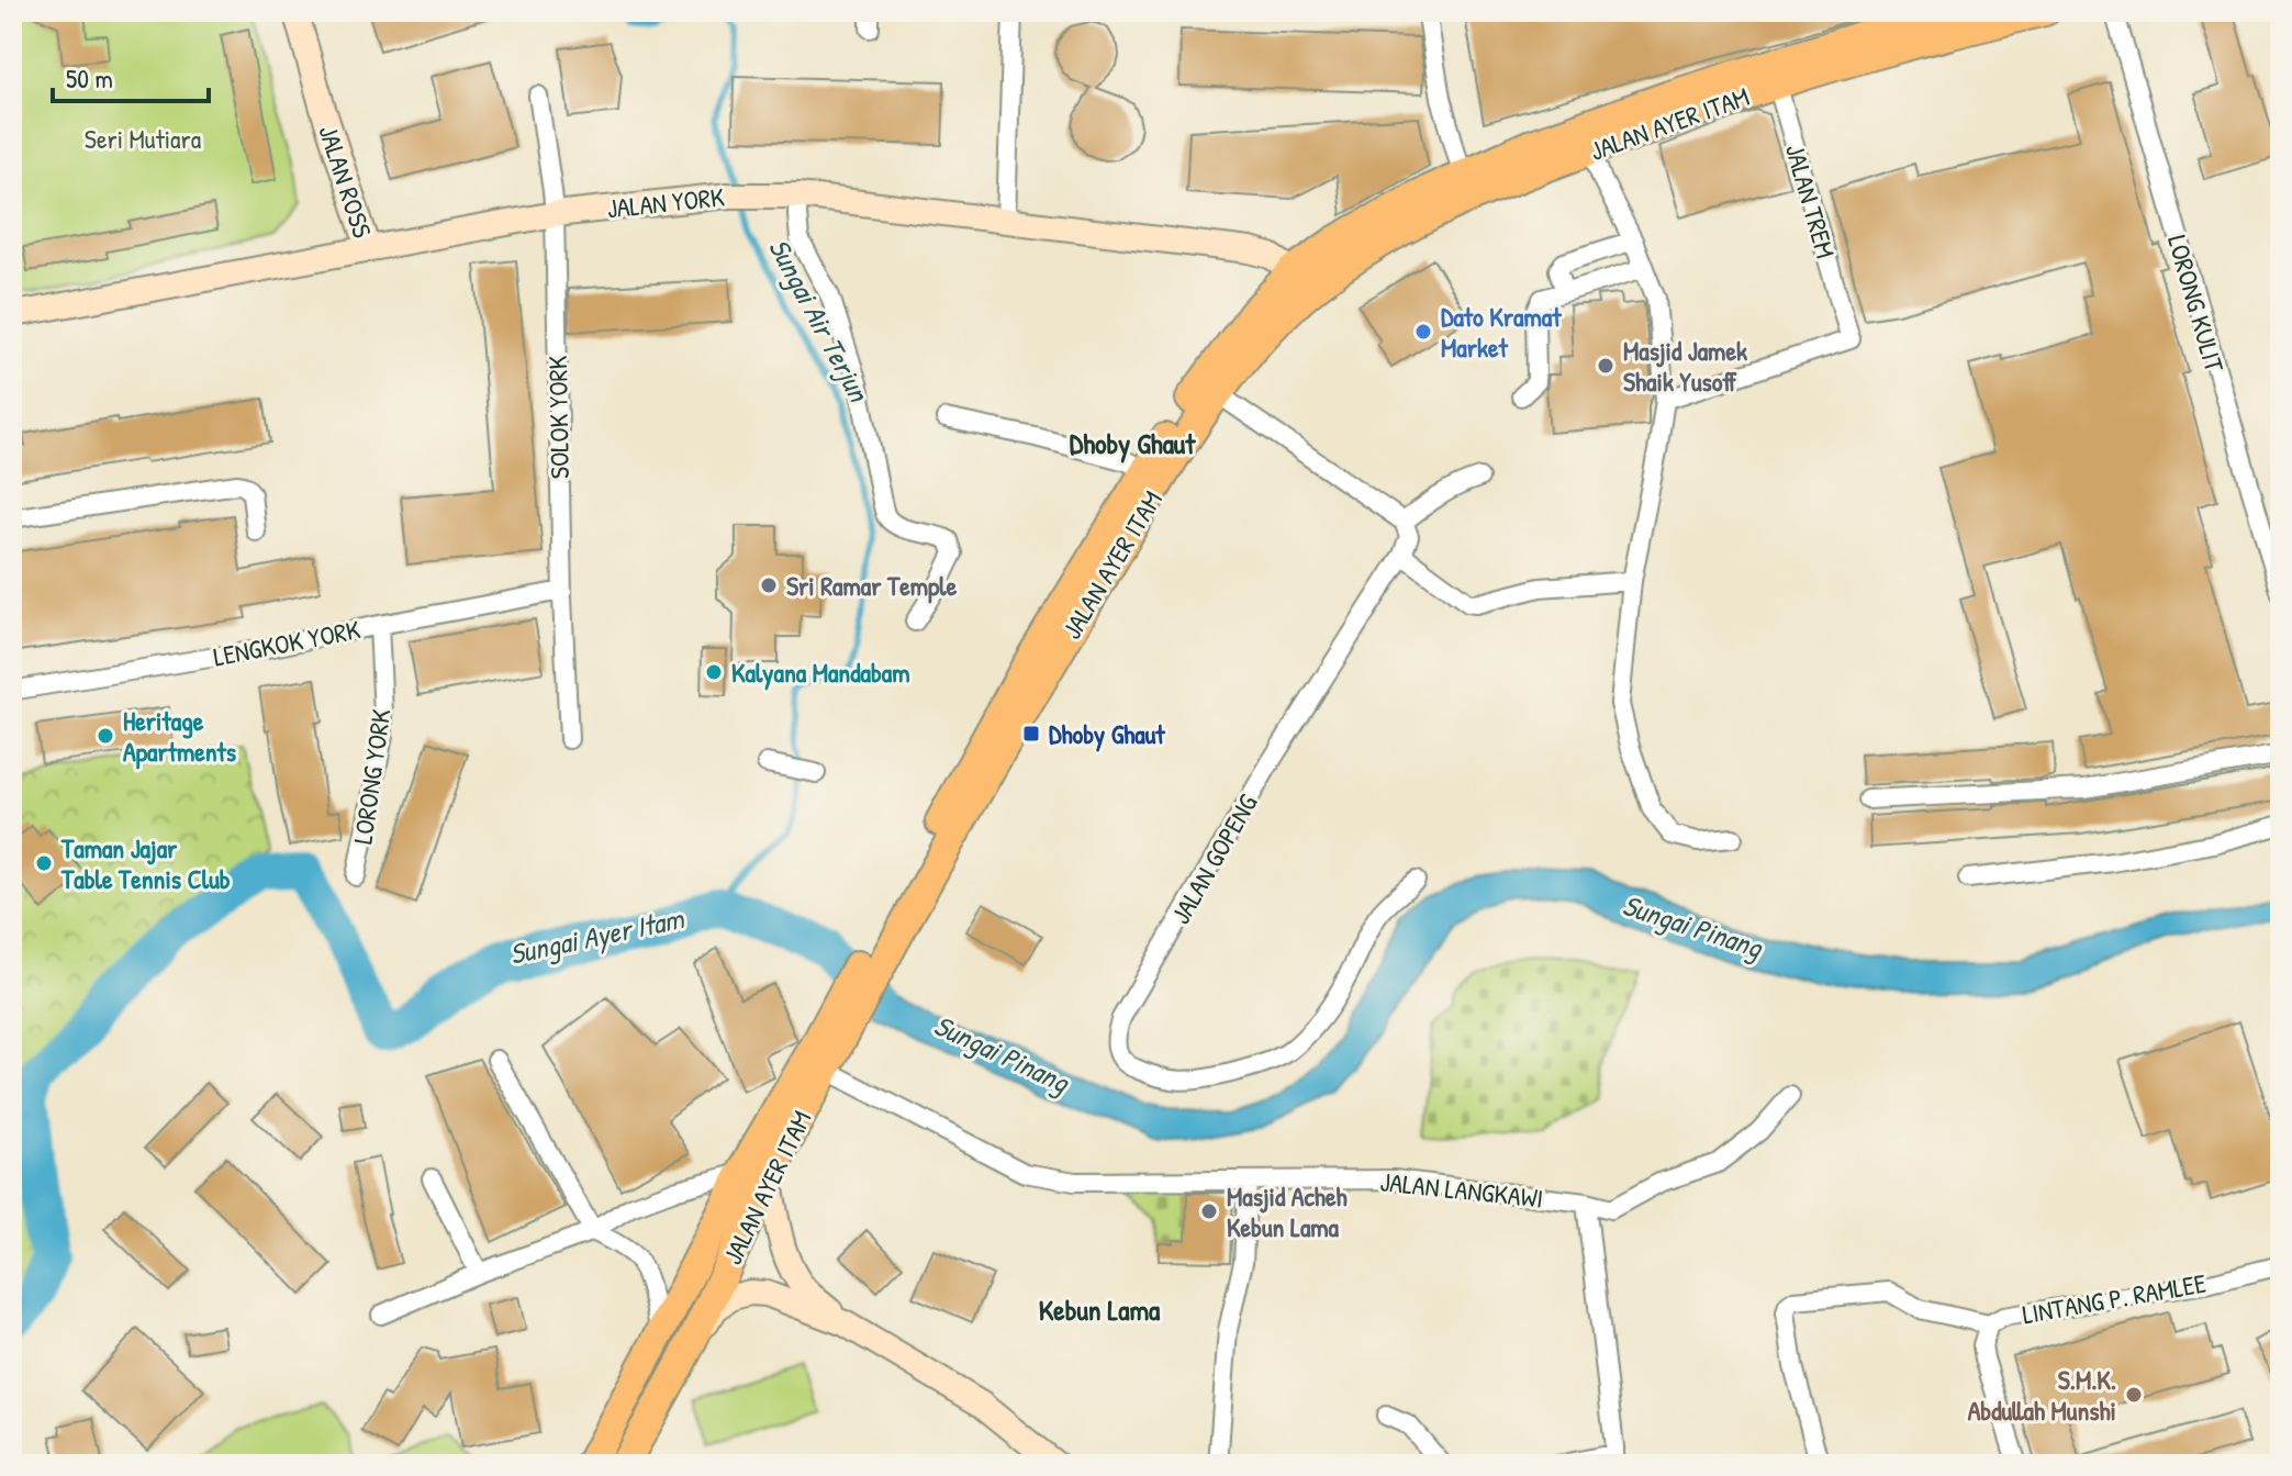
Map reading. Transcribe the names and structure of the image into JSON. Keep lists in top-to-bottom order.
{
  "streets": {
    "main road": ["JALAN AYER ITAM"],
    "street": [
      "JALAN ROSS",
      "JALAN TREM",
      "JALAN YORK",
      "LORONG KULIT",
      "SOLOK YORK",
      "LENGKOK YORK",
      "LORONG YORK",
      "JALAN GOPENG",
      "JALAN LANGKAWI",
      "LINTANG P. RAMLEE"
    ]
  },
  "crossings": [
    ["JALAN AYER ITAM", "JALAN TREM"],
    ["JALAN AYER ITAM", "JALAN YORK"],
    ["JALAN AYER ITAM", "JALAN LANGKAWI"],
    ["JALAN ROSS", "JALAN YORK"],
    ["JALAN YORK", "SOLOK YORK"],
    ["SOLOK YORK", "LENGKOK YORK"],
    ["LENGKOK YORK", "LORONG YORK"]
  ],
  "districts": ["Dhoby Ghaut", "Kebun Lama"],
  "water": ["Sungai Air Terjun", "Sungai Pinang", "Sungai Ayer Itam"],
  "parks": ["Seri Mutiara"],
  "places": {
    "other": [
      "Dato Kramat Market",
      "Masjid Jamek Shaik Yusoff",
      "Sri Ramar Temple",
      "Kalyana Mandabam",
      "Heritage Apartments",
      "Taman Jajar Table Tennis Club",
      "Masjid Acheh Kebun Lama",
      "S.M.K. Abdullah Munshi"
    ],
    "transit": ["Dhoby Ghaut"]
  },
  "scale_bar": "50 m"
}
